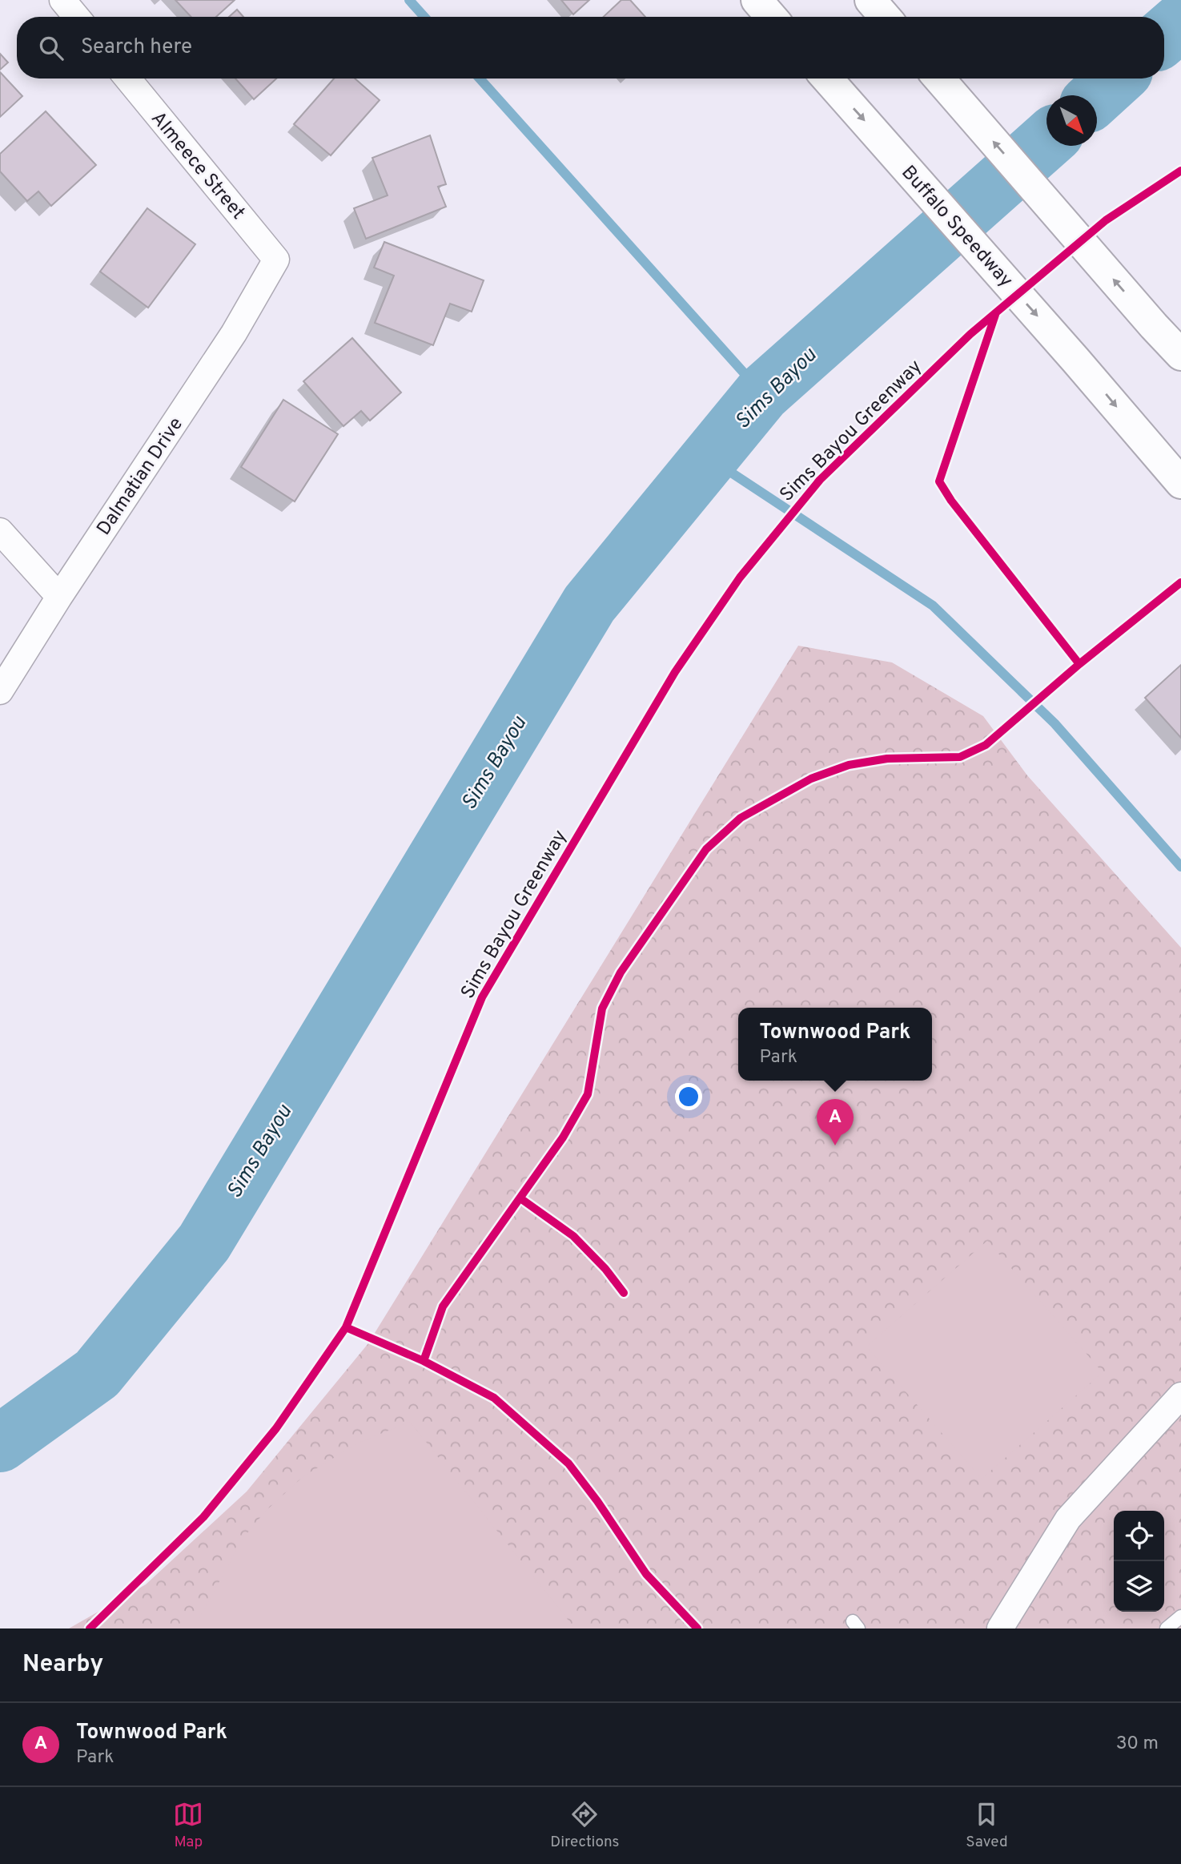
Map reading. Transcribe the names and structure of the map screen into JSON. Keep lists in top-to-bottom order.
{
  "streets": {
    "main road": ["Buffalo Speedway"],
    "street": ["Almeece Street", "Dalmatian Drive"],
    "cycle path": ["Sims Bayou Greenway"]
  },
  "crossings": [
    ["Almeece Street", "Dalmatian Drive"]
  ],
  "water": ["Sims Bayou"],
  "north": "bottom right",
  "page": {
    "search": "Search here",
    "popup": ["Townwood Park", "Park"],
    "pins": "A",
    "heading": "Nearby",
    "list": [
      {
        "mark": "A",
        "name": "Townwood Park",
        "note": "Park",
        "value": "30 m"
      }
    ],
    "nav": ["Map", "Directions", "Saved"]
  }
}
